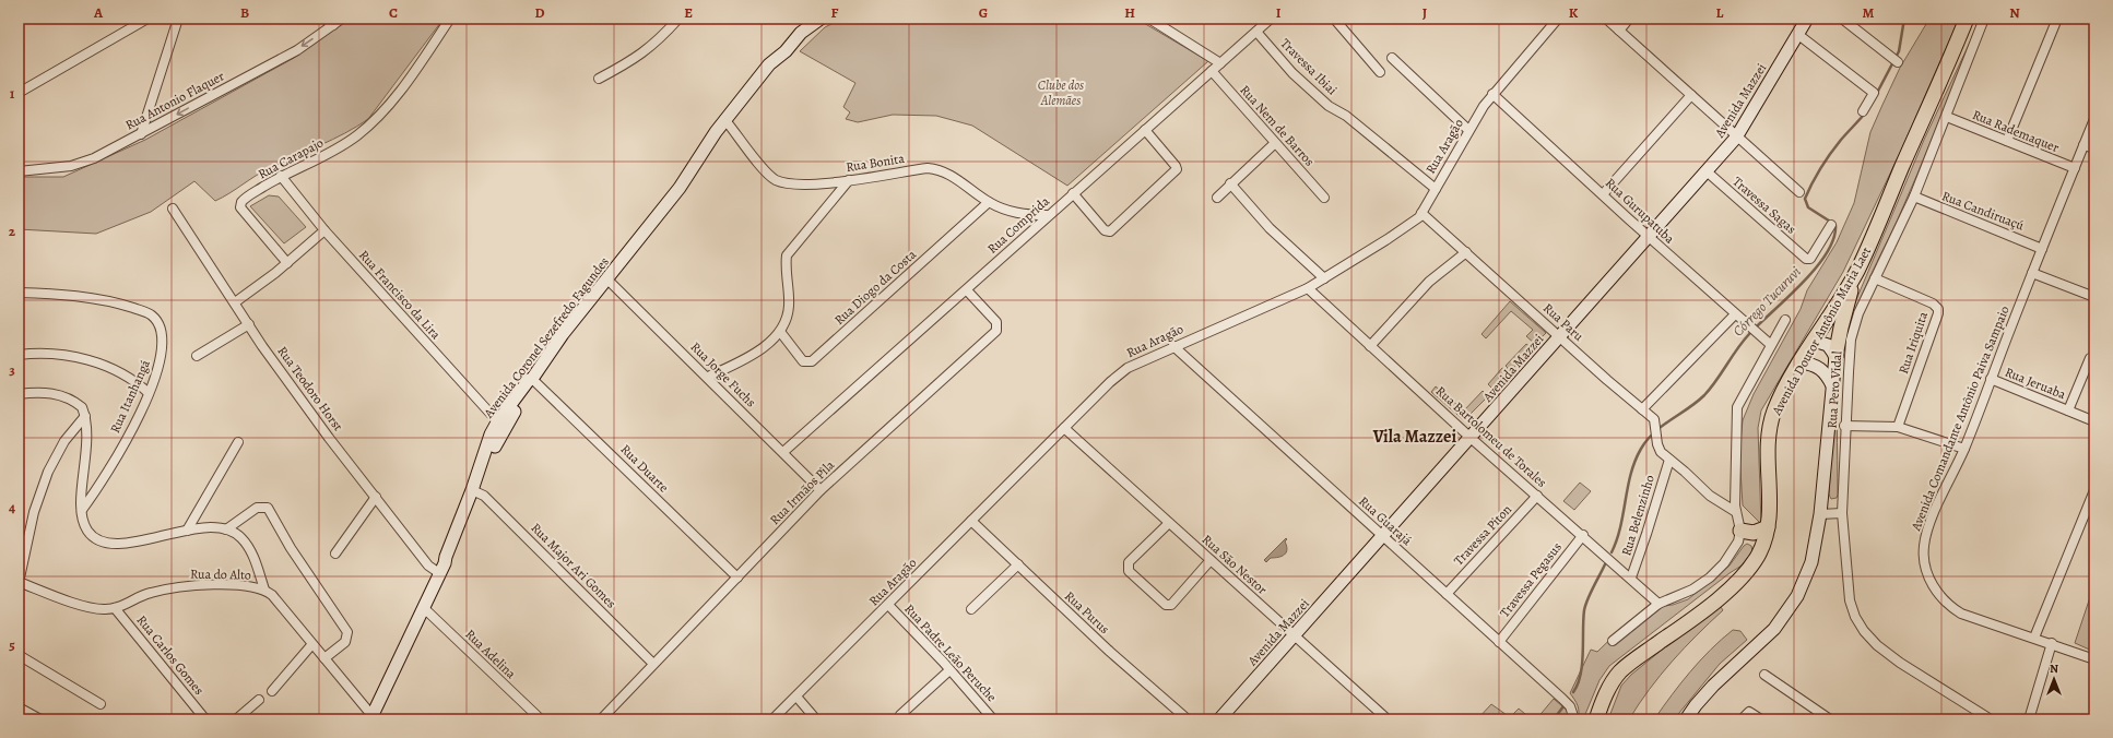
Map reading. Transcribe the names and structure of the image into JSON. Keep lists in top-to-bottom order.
{
  "streets": {
    "main road": ["Avenida Doutor Antônio Maria Laet"],
    "street": [
      "Travessa Ibiai",
      "Rua Antonio Flaquer",
      "Avenida Mazzei",
      "Rua Nem de Barros",
      "Rua Rademaquer",
      "Rua Aragão",
      "Rua Carapajo",
      "Rua Bonita",
      "Travessa Sagas",
      "Rua Gurupatuba",
      "Rua Candiruaçú",
      "Rua Comprida",
      "Rua Diogo da Costa",
      "Rua Francisco da Lira",
      "Rua Paru",
      "Avenida Coronel Sezefredo Fagundes",
      "Rua Iriquita",
      "Rua Jorge Fuchs",
      "Rua Jeruaba",
      "Rua Teodoro Horst",
      "Rua Pero Vidal",
      "Rua Itanhangá",
      "Avenida Comandante Antônio Paiva Sampaio",
      "Rua Bartolomeu de Torales",
      "Rua Duarte",
      "Rua Irmãos Pìla",
      "Rua Belenzinho",
      "Rua Guarajá",
      "Travessa Piton",
      "Rua São Nestor",
      "Rua Major Ari Gomes",
      "Rua do Alto",
      "Travessa Pegasus",
      "Rua Purus",
      "Rua Padre Leão Peruche",
      "Rua Adelina",
      "Rua Carlos Gomes"
    ]
  },
  "crossings": [
    ["Travessa Ibiai", "Rua Aragão"],
    ["Travessa Ibiai", "Rua Comprida"],
    ["Avenida Mazzei", "Travessa Sagas"],
    ["Avenida Mazzei", "Rua Gurupatuba"],
    ["Avenida Mazzei", "Rua Paru"],
    ["Avenida Mazzei", "Rua Bartolomeu de Torales"],
    ["Avenida Mazzei", "Rua Guarajá"],
    ["Avenida Mazzei", "Rua São Nestor"],
    ["Rua Nem de Barros", "Rua Comprida"],
    ["Rua Rademaquer", "Rua Pero Vidal"],
    ["Rua Rademaquer", "Avenida Comandante Antônio Paiva Sampaio"],
    ["Rua Aragão", "Rua Gurupatuba"],
    ["Rua Aragão", "Rua Paru"],
    ["Rua Aragão", "Rua Bartolomeu de Torales"],
    ["Rua Aragão", "Rua Guarajá"],
    ["Rua Aragão", "Rua São Nestor"],
    ["Rua Aragão", "Rua Purus"],
    ["Rua Aragão", "Rua Padre Leão Peruche"],
    ["Rua Carapajo", "Rua Francisco da Lira"],
    ["Rua Bonita", "Rua Comprida"],
    ["Rua Bonita", "Rua Diogo da Costa"],
    ["Rua Bonita", "Avenida Coronel Sezefredo Fagundes"],
    ["Rua Candiruaçú", "Rua Pero Vidal"],
    ["Rua Candiruaçú", "Avenida Comandante Antônio Paiva Sampaio"],
    ["Rua Comprida", "Rua Jorge Fuchs"],
    ["Rua Comprida", "Rua Irmãos Pìla"],
    ["Rua Francisco da Lira", "Avenida Coronel Sezefredo Fagundes"],
    ["Rua Paru", "Rua Belenzinho"],
    ["Avenida Coronel Sezefredo Fagundes", "Rua Jorge Fuchs"],
    ["Avenida Coronel Sezefredo Fagundes", "Rua Teodoro Horst"],
    ["Avenida Coronel Sezefredo Fagundes", "Rua Duarte"],
    ["Avenida Coronel Sezefredo Fagundes", "Rua Major Ari Gomes"],
    ["Rua Iriquita", "Rua Pero Vidal"],
    ["Rua Jorge Fuchs", "Rua Irmãos Pìla"],
    ["Rua Jeruaba", "Avenida Comandante Antônio Paiva Sampaio"],
    ["Rua Bartolomeu de Torales", "Rua Belenzinho"],
    ["Rua Bartolomeu de Torales", "Travessa Piton"],
    ["Rua Bartolomeu de Torales", "Travessa Pegasus"],
    ["Rua Duarte", "Rua Irmãos Pìla"],
    ["Rua Irmãos Pìla", "Rua Major Ari Gomes"],
    ["Rua Guarajá", "Travessa Piton"],
    ["Rua Guarajá", "Travessa Pegasus"],
    ["Rua do Alto", "Rua Carlos Gomes"]
  ],
  "one_way": ["Rua Antonio Flaquer"],
  "districts": ["Vila Mazzei"],
  "water": ["Córrego Tucuruvi"],
  "parks": ["Clube dos Alemães"],
  "north": "top",
  "grid": {
    "columns": [
      "A",
      "B",
      "C",
      "D",
      "E",
      "F",
      "G",
      "H",
      "I",
      "J",
      "K",
      "L",
      "M",
      "N"
    ],
    "rows": [
      "1",
      "2",
      "3",
      "4",
      "5"
    ]
  }
}
